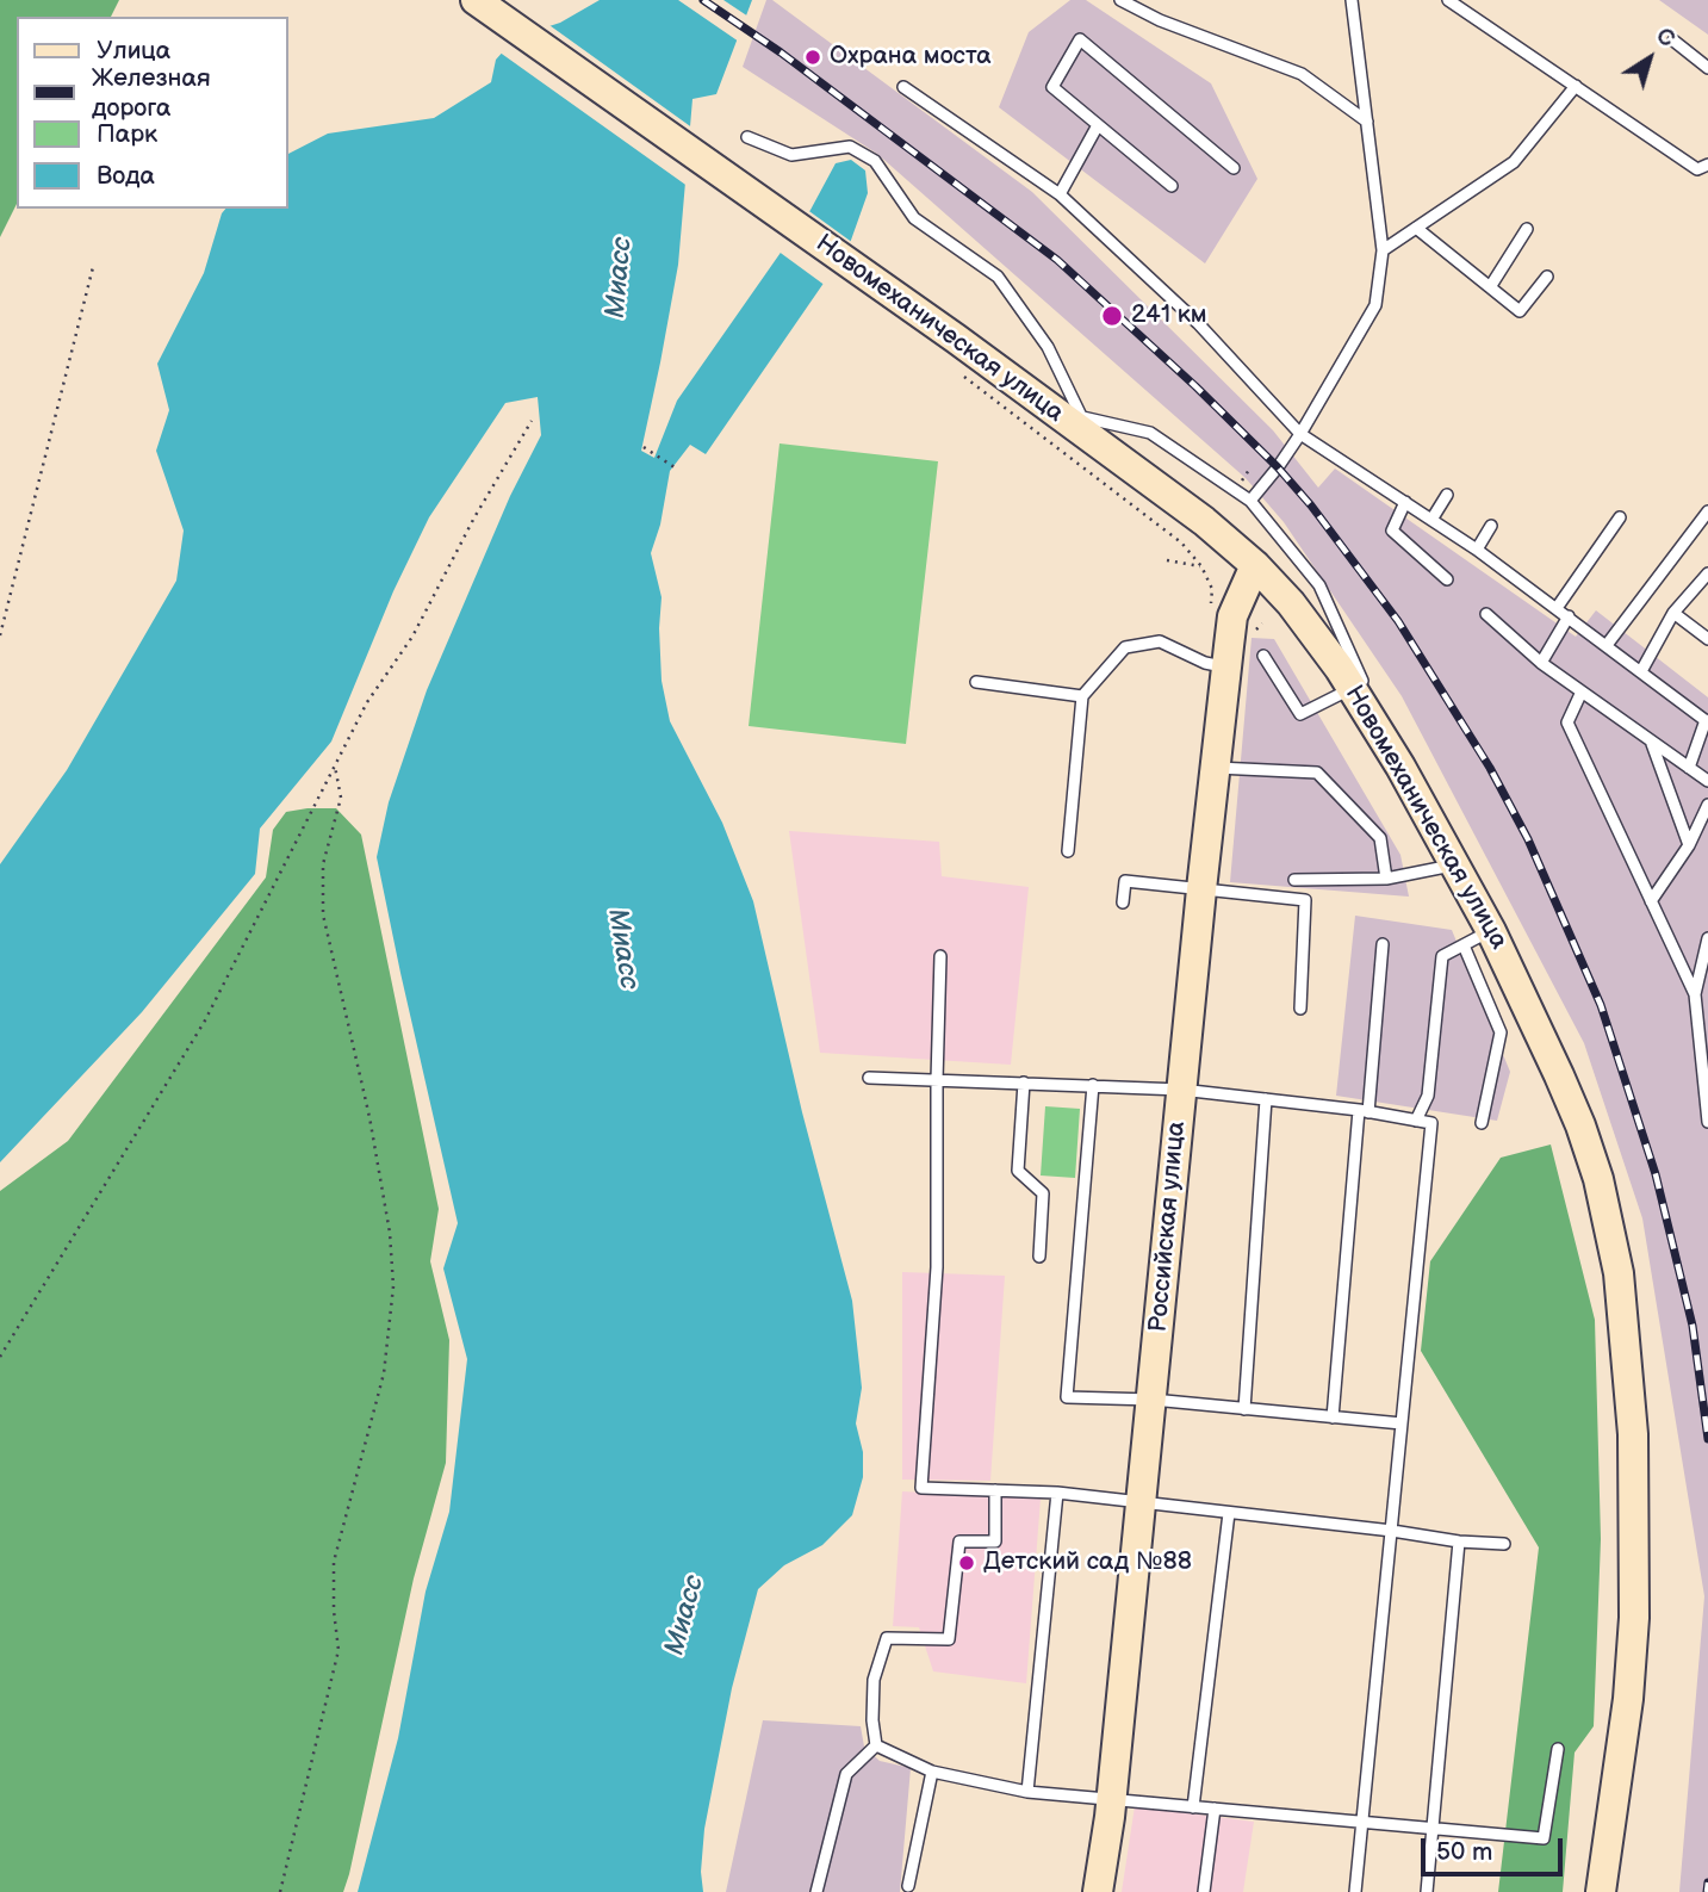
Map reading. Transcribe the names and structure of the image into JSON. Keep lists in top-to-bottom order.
{
  "streets": {
    "main road": ["Новомеханическая улица", "Российская улица"]
  },
  "crossings": [
    ["Новомеханическая улица", "Российская улица"]
  ],
  "water": ["Миасс"],
  "places": ["Охрана моста", "241 км", "Детский сад №88"],
  "legend": [
    "Улица",
    "Железная дорога",
    "Парк",
    "Вода"
  ],
  "scale_bar": "50 m",
  "north": "top right"
}
